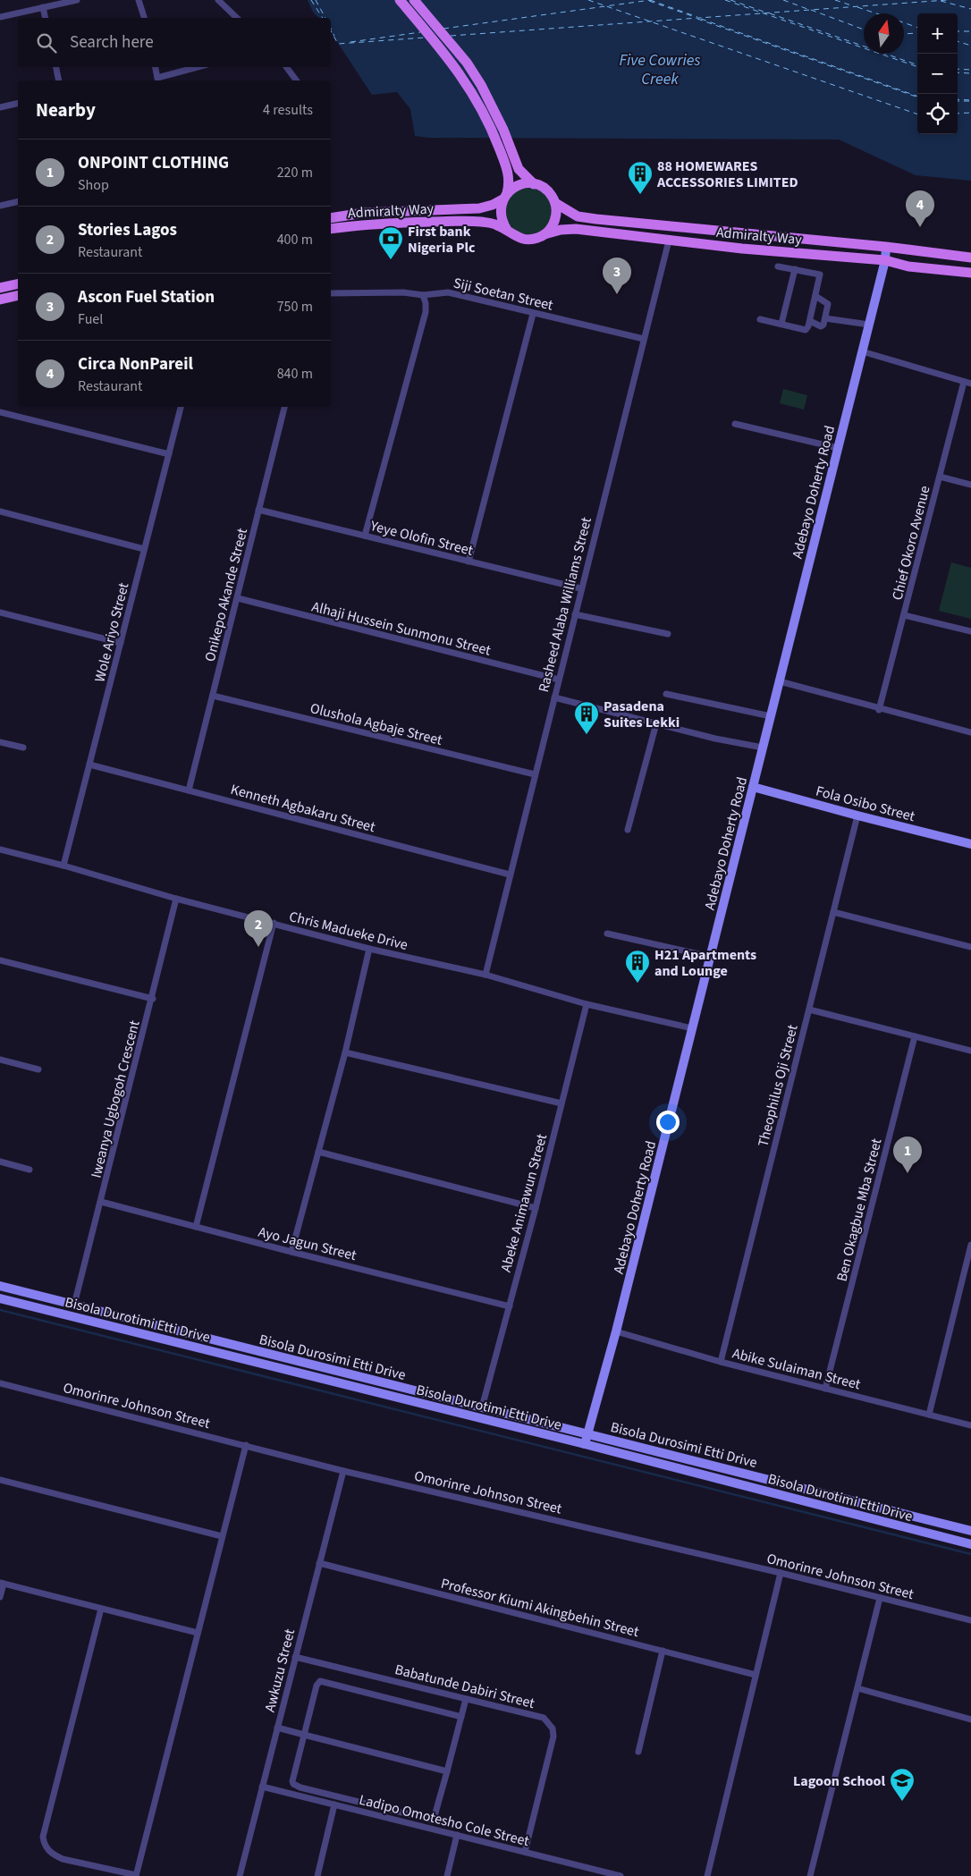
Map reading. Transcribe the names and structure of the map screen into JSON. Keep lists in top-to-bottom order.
{
  "streets": {
    "main road": [
      "Admiralty Way",
      "Adebayo Doherty Road",
      "Fola Osibo Street",
      "Bisola Durotimi Etti Drive",
      "Bisola Durosimi Etti Drive"
    ],
    "street": [
      "Siji Soetan Street",
      "Yeye Olofin Street",
      "Chief Okoro Avenue",
      "Onikepo Akande Street",
      "Rasheed Alaba Williams Street",
      "Alhaji Hussein Sunmonu Street",
      "Wole Ariyo Street",
      "Olushola Agbaje Street",
      "Kenneth Agbakaru Street",
      "Chris Madueke Drive",
      "Theophilus Oji Street",
      "Iweanya Ugbogoh Crescent",
      "Abeke Animawun Street",
      "Ben Okagbue Mba Street",
      "Ayo Jagun Street",
      "Abike Sulaiman Street",
      "Omorinre Johnson Street",
      "Professor Kiumi Akingbehin Street",
      "Awkuzu Street",
      "Babatunde Dabiri Street",
      "Ladipo Omotesho Cole Street"
    ]
  },
  "crossings": [
    ["Admiralty Way", "Adebayo Doherty Road"],
    ["Admiralty Way", "Rasheed Alaba Williams Street"],
    ["Siji Soetan Street", "Rasheed Alaba Williams Street"],
    ["Adebayo Doherty Road", "Fola Osibo Street"],
    ["Adebayo Doherty Road", "Chris Madueke Drive"],
    ["Adebayo Doherty Road", "Bisola Durotimi Etti Drive"],
    ["Adebayo Doherty Road", "Bisola Durosimi Etti Drive"],
    ["Adebayo Doherty Road", "Abike Sulaiman Street"],
    ["Yeye Olofin Street", "Onikepo Akande Street"],
    ["Yeye Olofin Street", "Rasheed Alaba Williams Street"],
    ["Onikepo Akande Street", "Alhaji Hussein Sunmonu Street"],
    ["Onikepo Akande Street", "Olushola Agbaje Street"],
    ["Onikepo Akande Street", "Kenneth Agbakaru Street"],
    ["Rasheed Alaba Williams Street", "Alhaji Hussein Sunmonu Street"],
    ["Rasheed Alaba Williams Street", "Olushola Agbaje Street"],
    ["Rasheed Alaba Williams Street", "Kenneth Agbakaru Street"],
    ["Rasheed Alaba Williams Street", "Chris Madueke Drive"],
    ["Wole Ariyo Street", "Kenneth Agbakaru Street"],
    ["Wole Ariyo Street", "Chris Madueke Drive"],
    ["Fola Osibo Street", "Theophilus Oji Street"],
    ["Chris Madueke Drive", "Iweanya Ugbogoh Crescent"],
    ["Chris Madueke Drive", "Abeke Animawun Street"],
    ["Theophilus Oji Street", "Abike Sulaiman Street"],
    ["Iweanya Ugbogoh Crescent", "Ayo Jagun Street"],
    ["Iweanya Ugbogoh Crescent", "Bisola Durosimi Etti Drive"],
    ["Abeke Animawun Street", "Ayo Jagun Street"],
    ["Abeke Animawun Street", "Bisola Durosimi Etti Drive"],
    ["Ben Okagbue Mba Street", "Abike Sulaiman Street"],
    ["Omorinre Johnson Street", "Awkuzu Street"],
    ["Professor Kiumi Akingbehin Street", "Awkuzu Street"],
    ["Awkuzu Street", "Babatunde Dabiri Street"],
    ["Awkuzu Street", "Ladipo Omotesho Cole Street"],
    ["Babatunde Dabiri Street", "Ladipo Omotesho Cole Street"]
  ],
  "water": ["Five Cowries Creek"],
  "places": {
    "building": ["88 HOMEWARES ACCESSORIES LIMITED", "Pasadena Suites Lekki", "H21 Apartments and Lounge"],
    "bank": ["First bank Nigeria Plc"],
    "school or university": ["Lagoon School"]
  },
  "north": "top",
  "page": {
    "map_buttons": ["+", "−"],
    "search": "Search here",
    "heading": ["Nearby", "4 results"],
    "list": [
      {
        "mark": "1",
        "name": "ONPOINT CLOTHING",
        "note": "Shop",
        "value": "220 m"
      },
      {
        "mark": "2",
        "name": "Stories Lagos",
        "note": "Restaurant",
        "value": "400 m"
      },
      {
        "mark": "3",
        "name": "Ascon Fuel Station",
        "note": "Fuel",
        "value": "750 m"
      },
      {
        "mark": "4",
        "name": "Circa NonPareil",
        "note": "Restaurant",
        "value": "840 m"
      }
    ],
    "pins": [
      "4",
      "3",
      "2",
      "1"
    ]
  }
}
